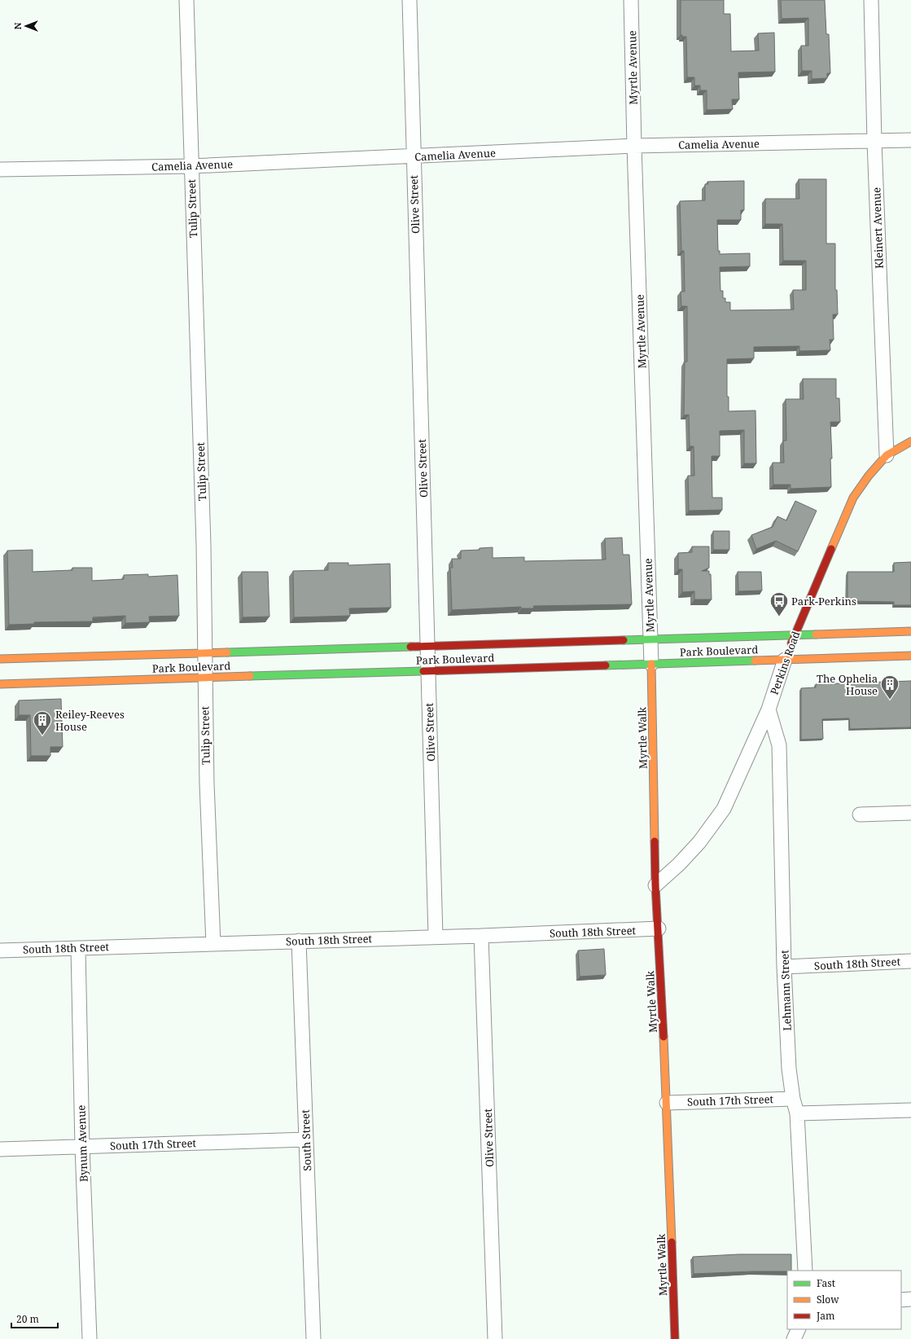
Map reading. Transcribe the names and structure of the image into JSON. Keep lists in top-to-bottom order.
{
  "streets": {
    "street": [
      "Myrtle Avenue",
      "Camelia Avenue",
      "Olive Street",
      "Tulip Street",
      "Kleinert Avenue",
      "Park Boulevard",
      "Perkins Road",
      "Myrtle Walk",
      "South 18th Street",
      "Lehmann Street",
      "South 17th Street",
      "South Street",
      "Bynum Avenue"
    ]
  },
  "crossings": [
    ["Myrtle Avenue", "Camelia Avenue"],
    ["Myrtle Avenue", "Park Boulevard"],
    ["Myrtle Avenue", "Myrtle Walk"],
    ["Camelia Avenue", "Olive Street"],
    ["Camelia Avenue", "Tulip Street"],
    ["Camelia Avenue", "Kleinert Avenue"],
    ["Olive Street", "Park Boulevard"],
    ["Olive Street", "South 18th Street"],
    ["Tulip Street", "Park Boulevard"],
    ["Tulip Street", "South 18th Street"],
    ["Kleinert Avenue", "Perkins Road"],
    ["Park Boulevard", "Perkins Road"],
    ["Park Boulevard", "Myrtle Walk"],
    ["Perkins Road", "Myrtle Walk"],
    ["Perkins Road", "Lehmann Street"],
    ["Myrtle Walk", "South 18th Street"],
    ["Myrtle Walk", "South 17th Street"],
    ["South 18th Street", "Lehmann Street"],
    ["South 18th Street", "South Street"],
    ["South 18th Street", "Bynum Avenue"],
    ["Lehmann Street", "South 17th Street"],
    ["South 17th Street", "South Street"],
    ["South 17th Street", "Bynum Avenue"]
  ],
  "places": {
    "bus stop": ["Park-Perkins"],
    "building": ["The Ophelia House", "Reiley-Reeves House"]
  },
  "legend": ["Fast", "Slow", "Jam"],
  "scale_bar": "20 m",
  "north": "left"
}
